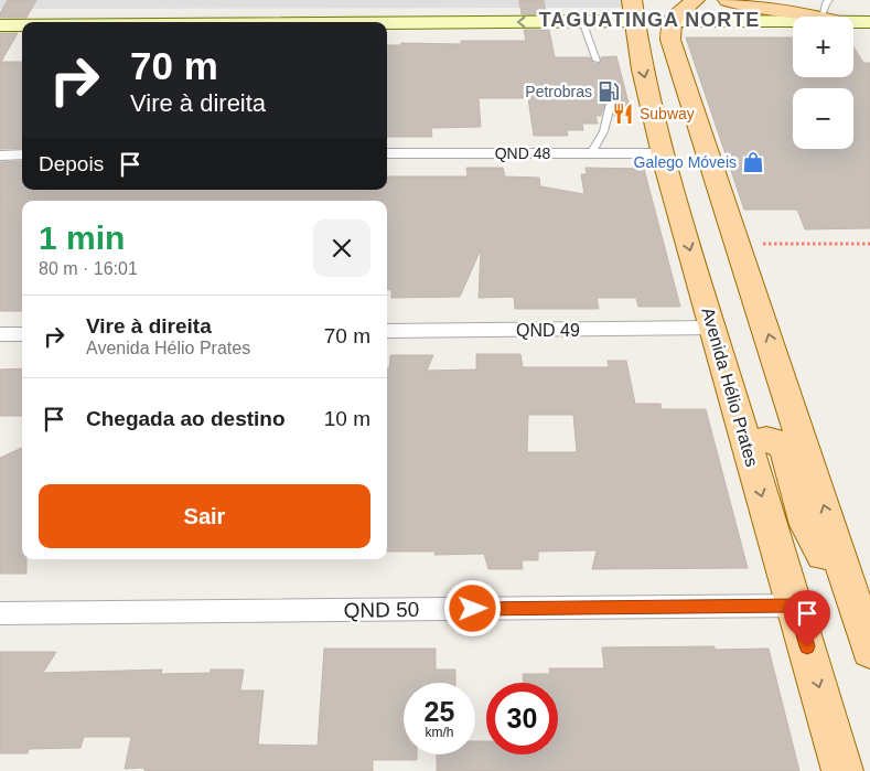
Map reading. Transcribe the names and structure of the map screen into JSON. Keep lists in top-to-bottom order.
{
  "streets": {
    "main road": ["Avenida Hélio Prates"],
    "street": ["QND 48", "QND 49", "QND 50"]
  },
  "crossings": [
    ["QND 48", "Avenida Hélio Prates"],
    ["QND 49", "Avenida Hélio Prates"],
    ["Avenida Hélio Prates", "QND 50"]
  ],
  "districts": ["TAGUATINGA NORTE"],
  "places": {
    "fuel station": ["Petrobras"],
    "restaurant": ["Subway"],
    "shop": ["Galego Móveis"]
  },
  "page": {
    "map_buttons": ["+", "−"],
    "turn": ["70 m", "Vire à direita"],
    "then": "Depois",
    "heading": ["1 min", "80 m · 16:01"],
    "list": [
      {
        "name": "Vire à direita",
        "note": "Avenida Hélio Prates",
        "value": "70 m"
      },
      {
        "name": "Chegada ao destino",
        "value": "10 m"
      }
    ],
    "buttons": "Sair",
    "speed": "25 km/h",
    "limit": "30"
  }
}
